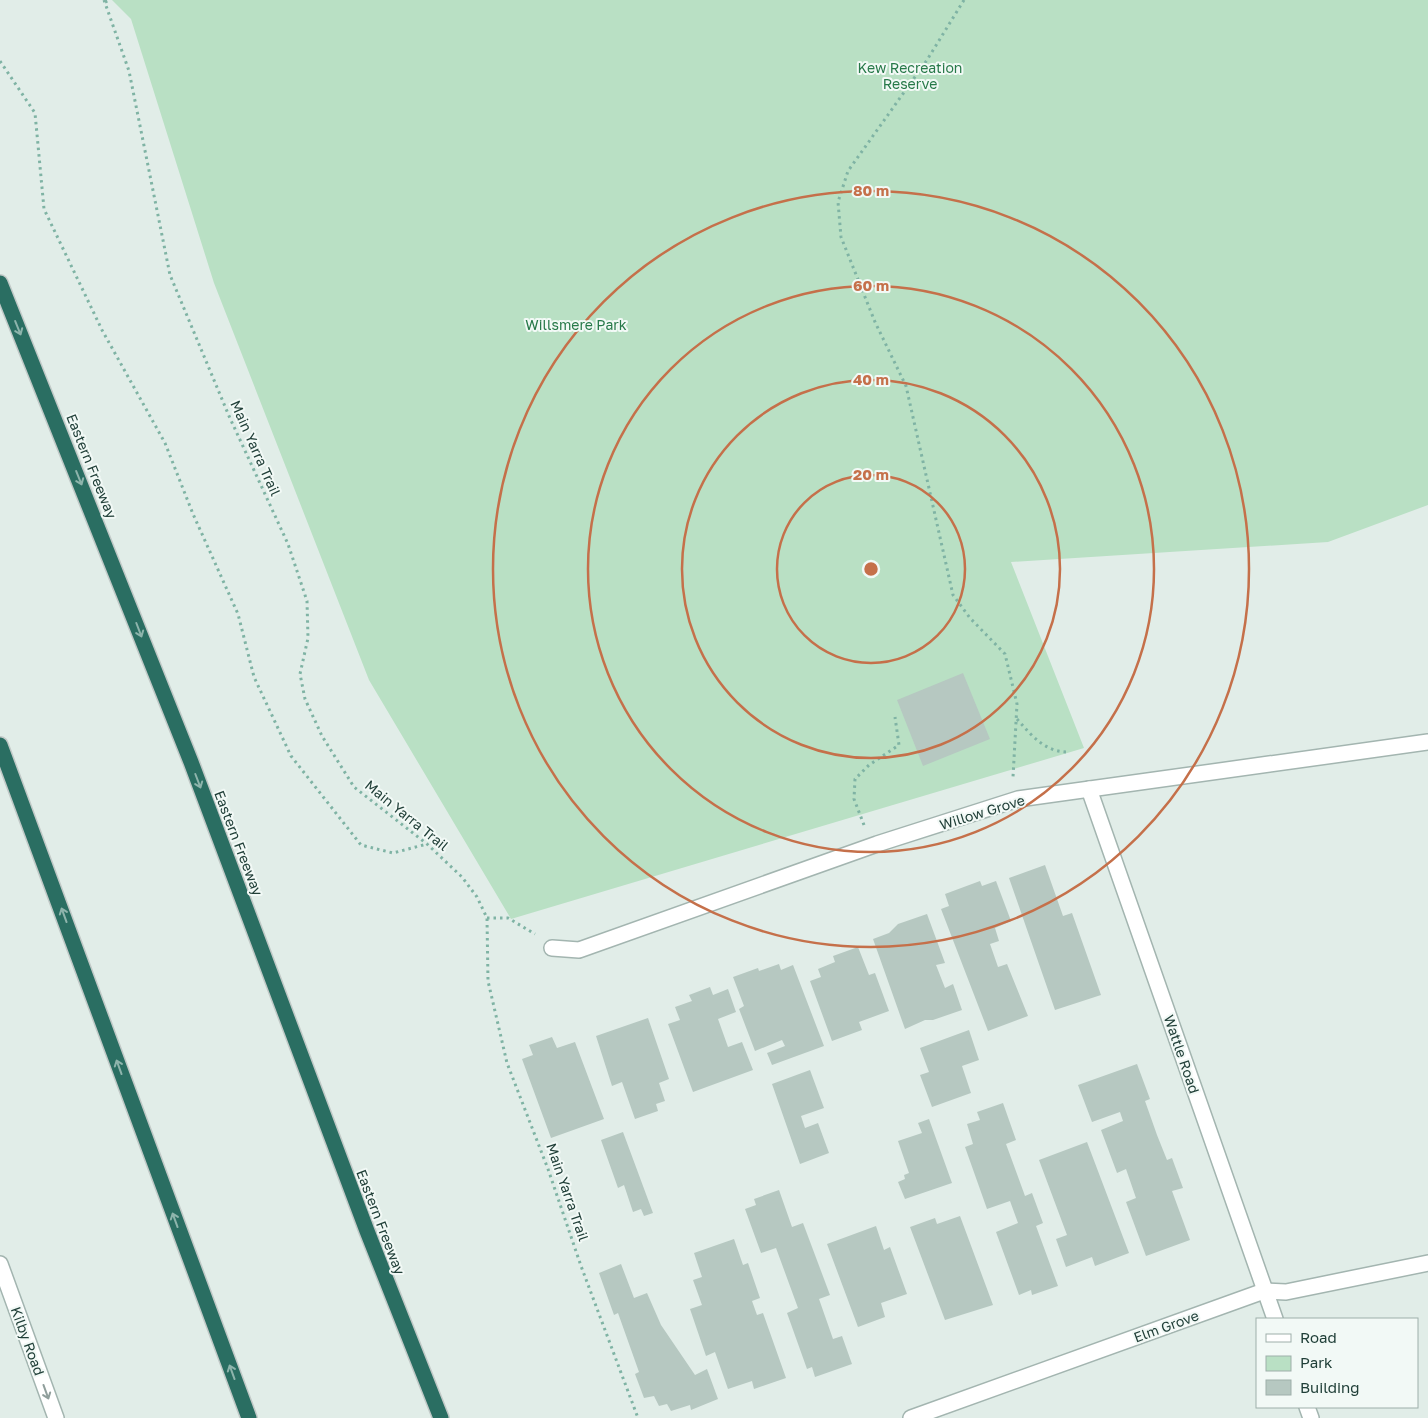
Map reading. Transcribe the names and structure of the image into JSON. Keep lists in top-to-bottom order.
{
  "streets": {
    "highway": ["Eastern Freeway"],
    "street": [
      "Willow Grove",
      "Wattle Road",
      "Elm Grove",
      "Kilby Road"
    ],
    "path": ["Main Yarra Trail"]
  },
  "crossings": [
    ["Willow Grove", "Wattle Road"],
    ["Wattle Road", "Elm Grove"]
  ],
  "one_way": ["Eastern Freeway", "Kilby Road"],
  "parks": ["Kew Recreation Reserve", "Willsmere Park"],
  "legend": ["Road", "Park", "Building"],
  "rings": [
    "80 m",
    "60 m",
    "40 m",
    "20 m"
  ]
}
